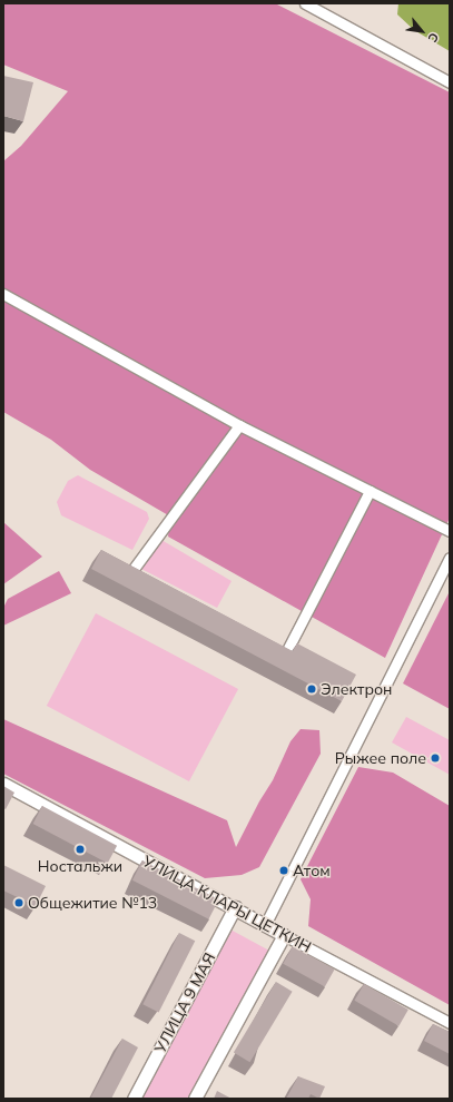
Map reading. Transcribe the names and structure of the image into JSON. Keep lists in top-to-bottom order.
{
  "streets": {
    "street": ["УЛИЦА КЛАРЫ ЦЕТКИН", "УЛИЦА 9 МАЯ"]
  },
  "crossings": [
    ["УЛИЦА КЛАРЫ ЦЕТКИН", "УЛИЦА 9 МАЯ"]
  ],
  "places": [
    "Электрон",
    "Рыжее поле",
    "Ностальжи",
    "Атом",
    "Общежитие №13"
  ],
  "north": "bottom right"
}
